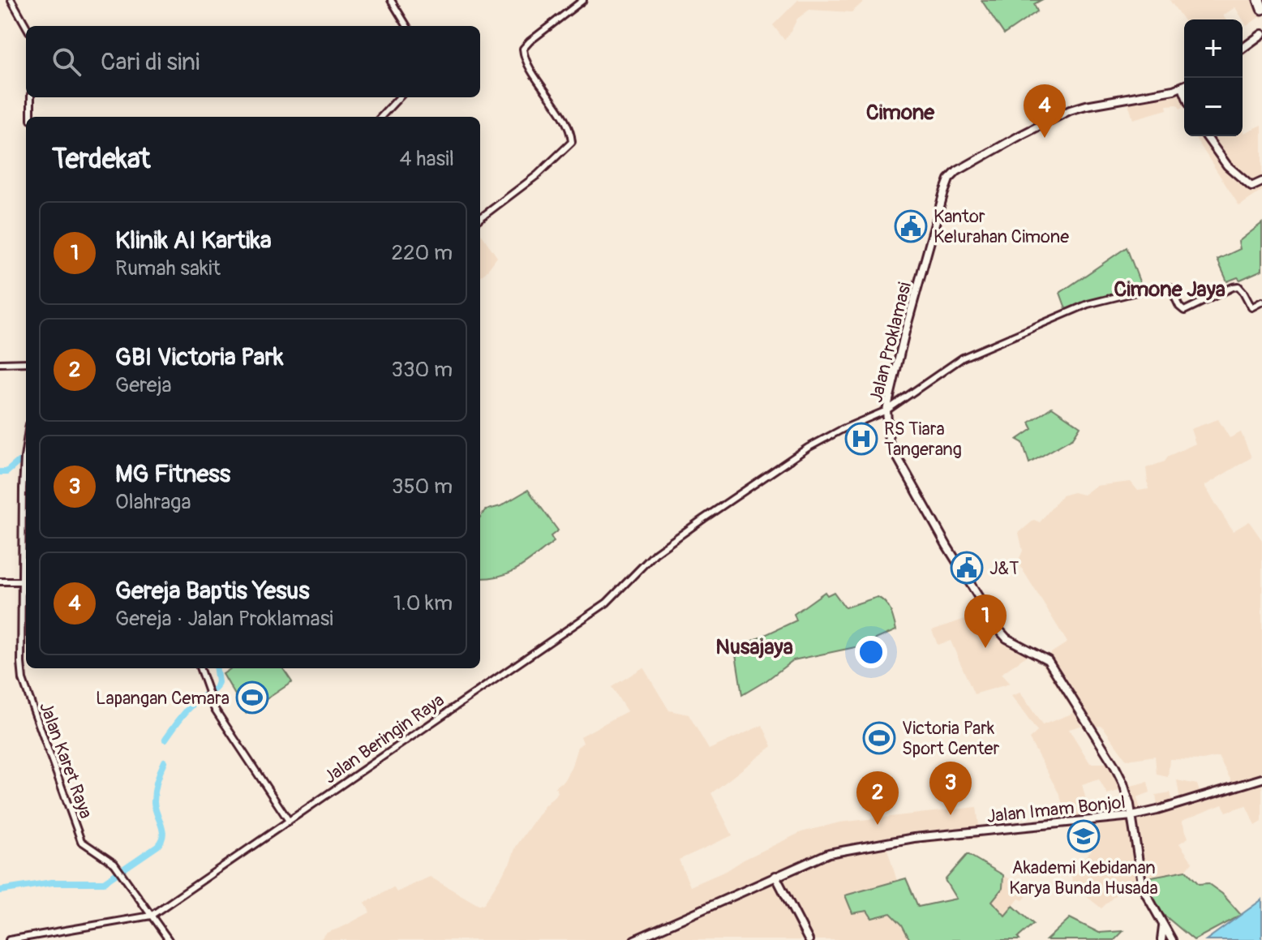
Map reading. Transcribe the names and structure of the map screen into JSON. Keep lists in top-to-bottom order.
{
  "streets": {
    "main road": ["Jalan Proklamasi", "Jalan Imam Bonjol"],
    "street": ["Jalan Beringin Raya", "Jalan Karet Raya"]
  },
  "crossings": [
    ["Jalan Proklamasi", "Jalan Beringin Raya"],
    ["Jalan Proklamasi", "Jalan Imam Bonjol"],
    ["Jalan Beringin Raya", "Jalan Karet Raya"]
  ],
  "districts": ["Cimone", "Cimone Jaya", "Nusajaya"],
  "places": {
    "public building": ["Kantor Kelurahan Cimone", "J&T"],
    "hospital": ["RS Tiara Tangerang"],
    "sports": ["Lapangan Cemara", "Victoria Park Sport Center"],
    "school or university": ["Akademi Kebidanan Karya Bunda Husada"]
  },
  "page": {
    "map_buttons": ["+", "−"],
    "search": "Cari di sini",
    "pins": [
      "4",
      "1",
      "3",
      "2"
    ],
    "heading": ["Terdekat", "4 hasil"],
    "list": [
      {
        "mark": "1",
        "name": "Klinik AI Kartika",
        "note": "Rumah sakit",
        "value": "220 m"
      },
      {
        "mark": "2",
        "name": "GBI Victoria Park",
        "note": "Gereja",
        "value": "330 m"
      },
      {
        "mark": "3",
        "name": "MG Fitness",
        "note": "Olahraga",
        "value": "350 m"
      },
      {
        "mark": "4",
        "name": "Gereja Baptis Yesus",
        "note": "Gereja · Jalan Proklamasi",
        "value": "1.0 km"
      }
    ]
  }
}
